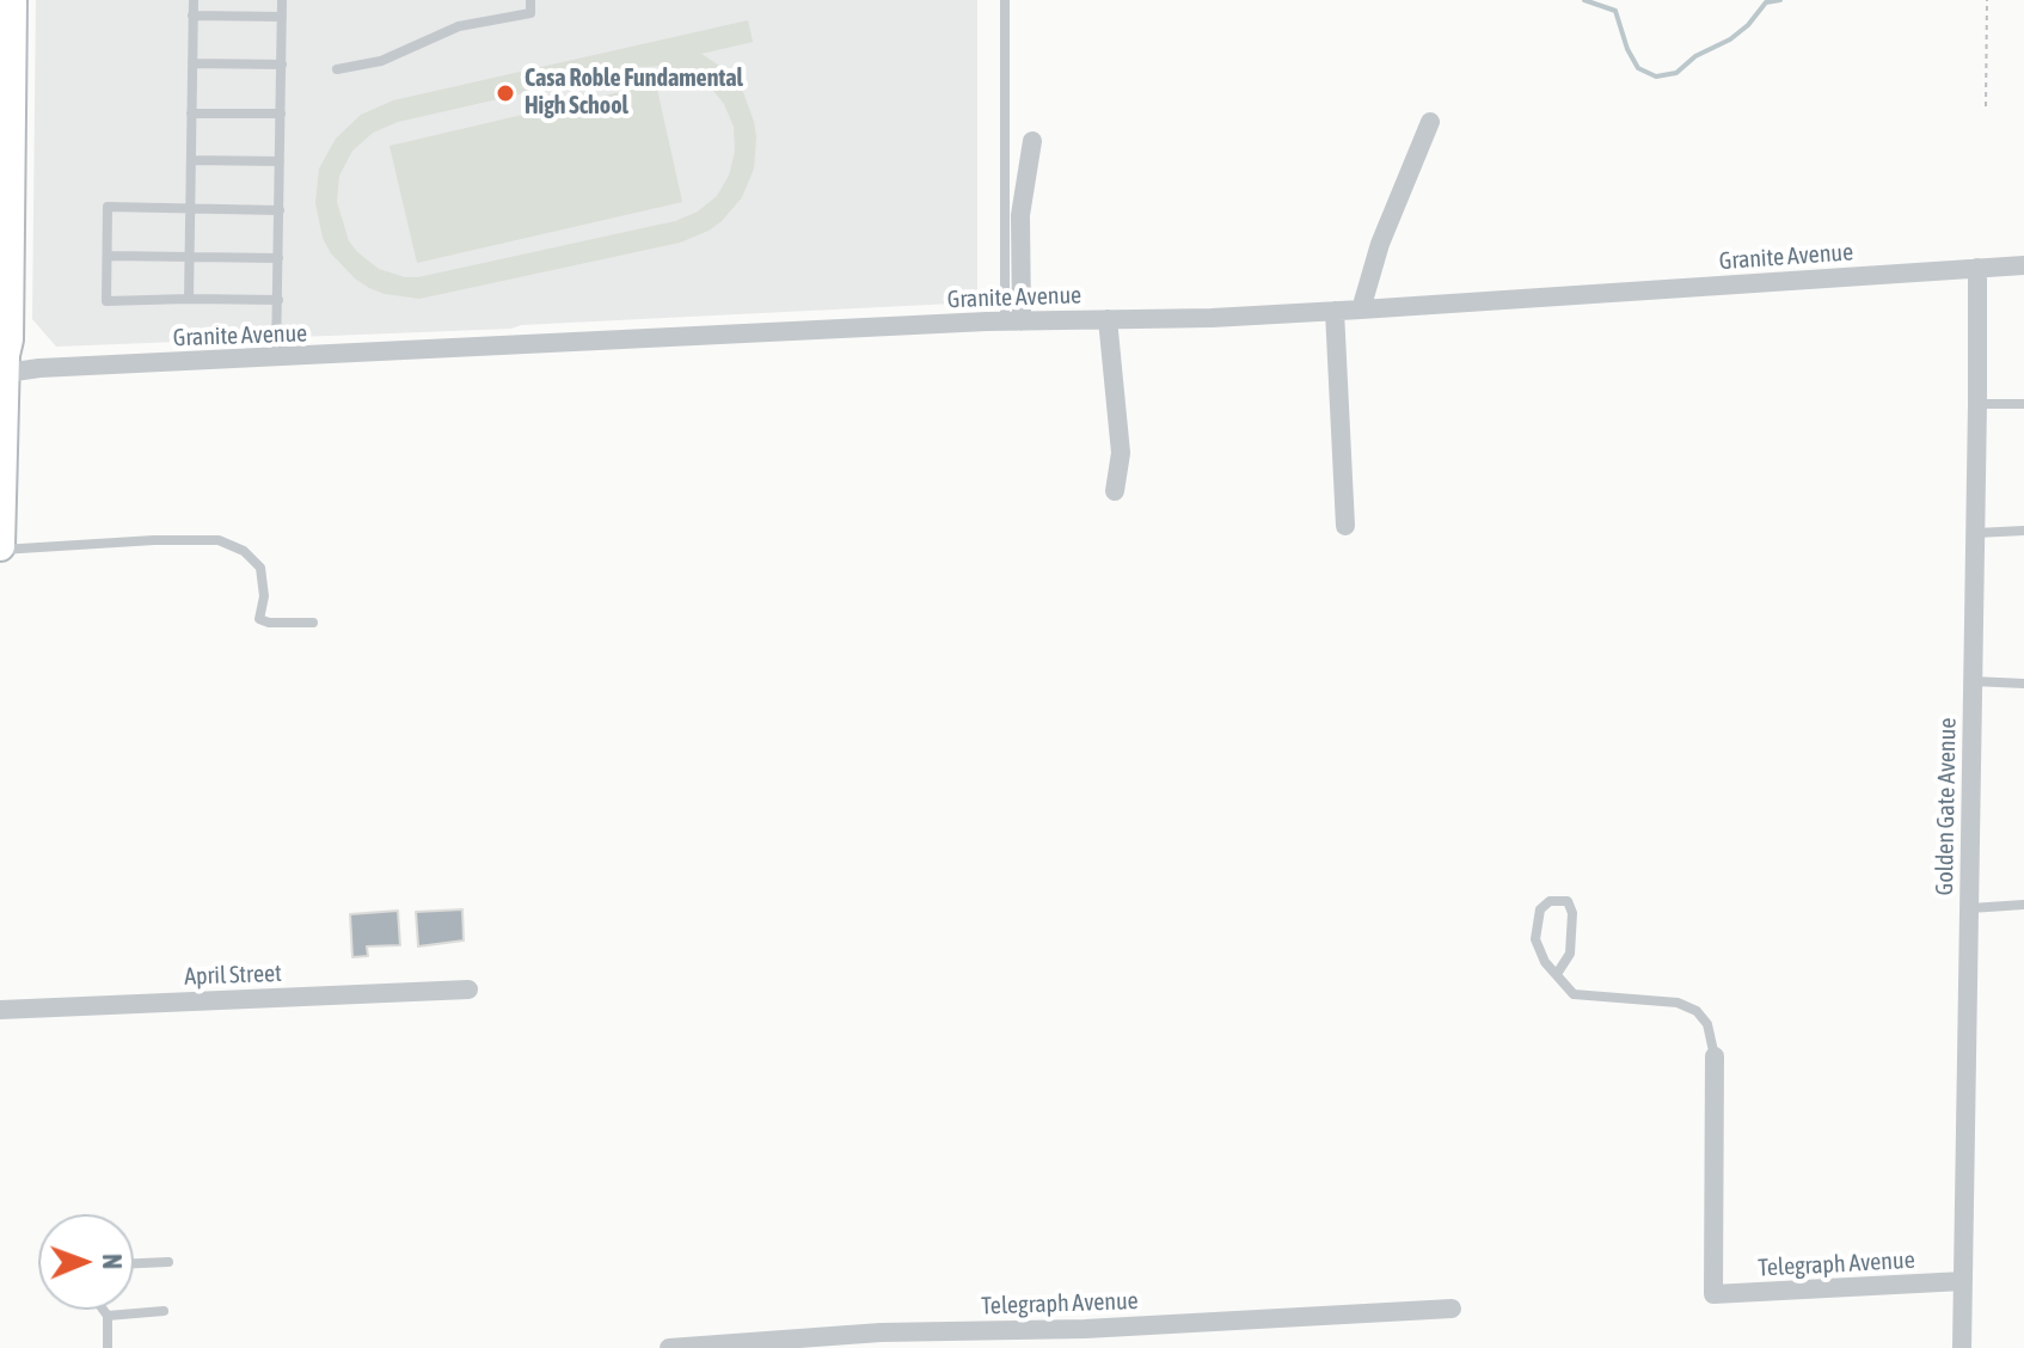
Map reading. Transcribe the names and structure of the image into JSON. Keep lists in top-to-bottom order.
{
  "streets": {
    "street": [
      "Granite Avenue",
      "Golden Gate Avenue",
      "April Street",
      "Telegraph Avenue"
    ]
  },
  "crossings": [
    ["Granite Avenue", "Golden Gate Avenue"],
    ["Golden Gate Avenue", "Telegraph Avenue"]
  ],
  "places": ["Casa Roble Fundamental High School"],
  "north": "right"
}
